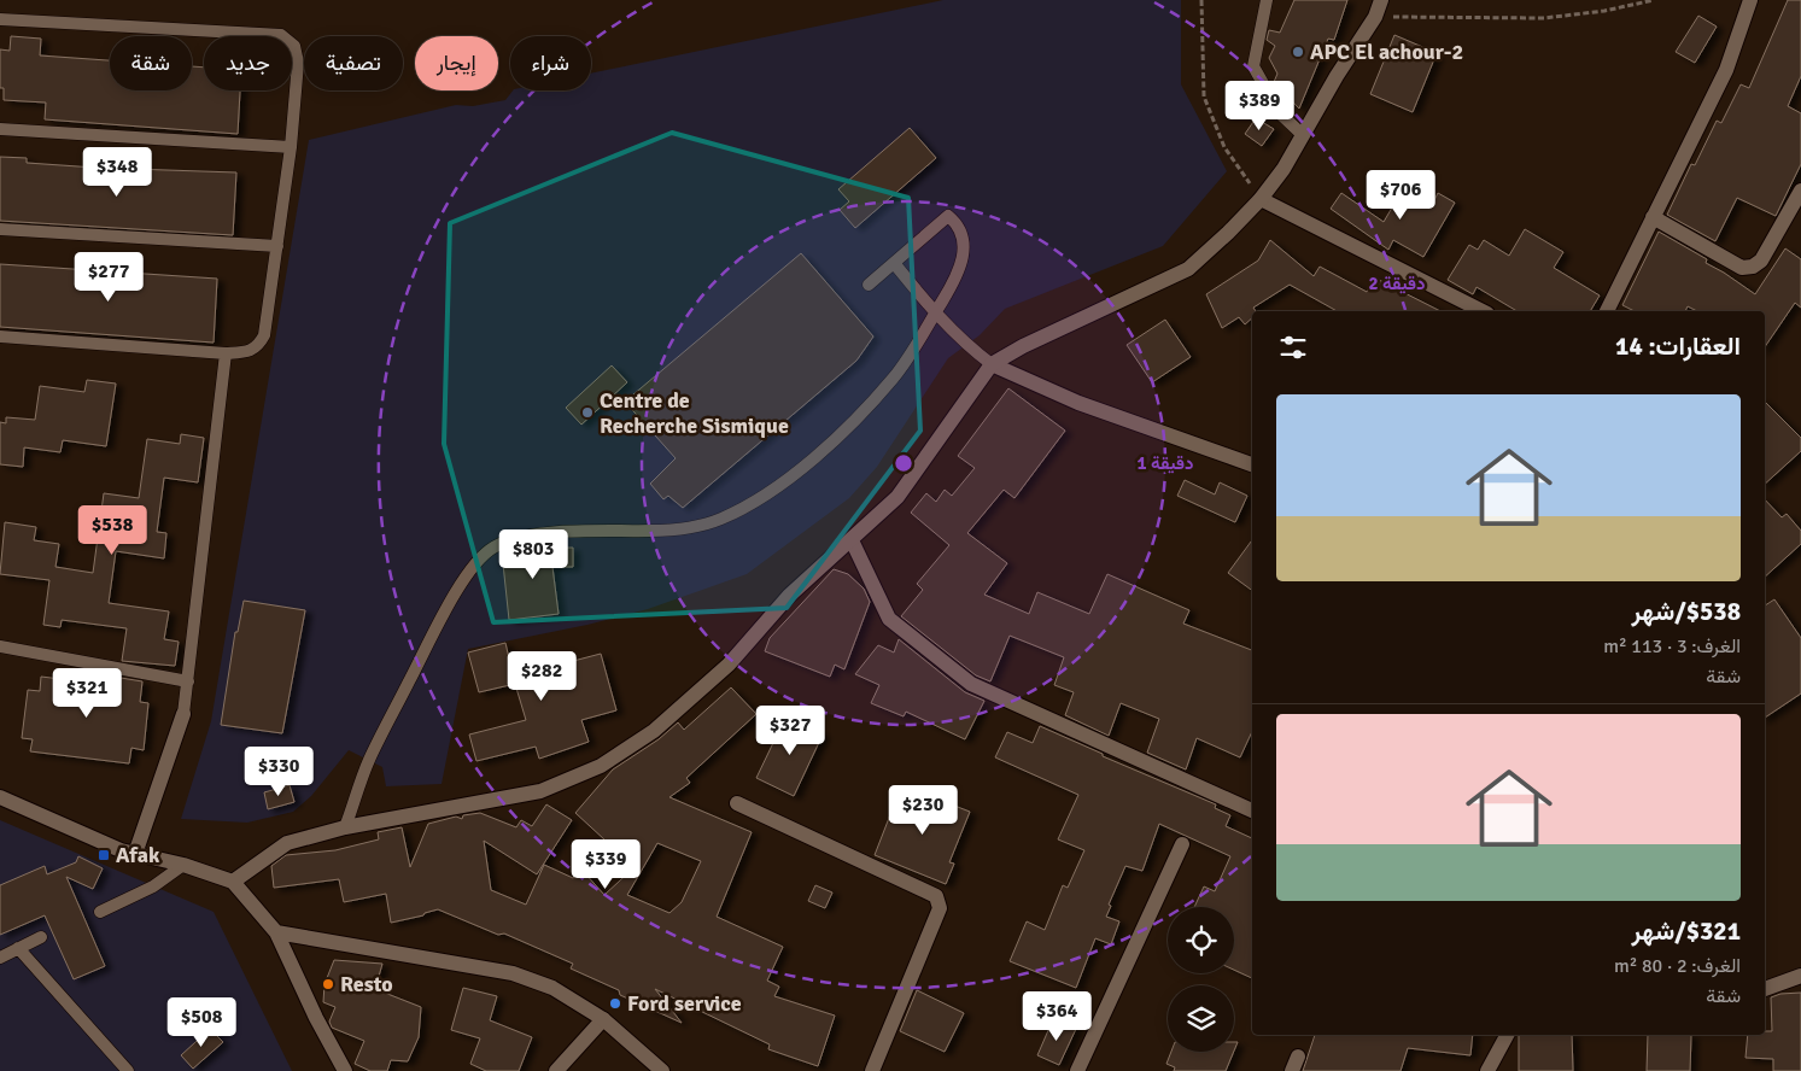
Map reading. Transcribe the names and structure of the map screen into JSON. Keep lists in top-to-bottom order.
{
  "places": {
    "other": [
      "APC El achour-2",
      "Centre de Recherche Sismique",
      "Resto",
      "Ford service"
    ],
    "transit": ["Afak"]
  },
  "page": {
    "chip": [
      "شراء",
      "إيجار",
      "تصفية",
      "جديد",
      "شقة"
    ],
    "price": [
      "$389",
      "$348",
      "$706",
      "$277",
      "$538",
      "$803",
      "$282",
      "$321",
      "$327",
      "$330",
      "$230",
      "$339",
      "$364",
      "$508"
    ],
    "heading": "العقارات: 14",
    "list": [
      {
        "name": "$538/شهر",
        "note": "الغرف: 3 · 113 m² · شقة"
      },
      {
        "name": "$321/شهر",
        "note": "الغرف: 2 · 80 m² · شقة"
      }
    ]
  },
  "rings": ["2 دقيقة", "1 دقيقة"]
}
